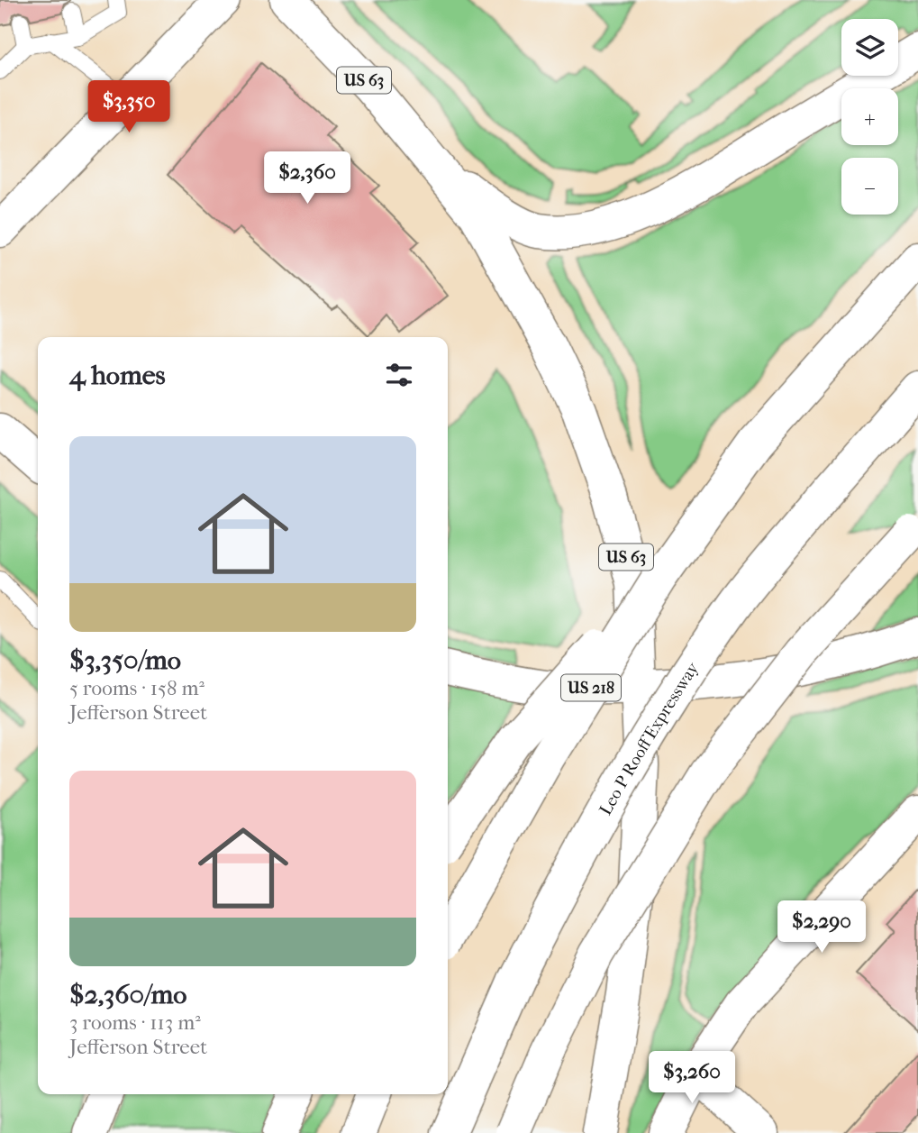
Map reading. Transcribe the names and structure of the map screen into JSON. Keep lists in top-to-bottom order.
{
  "streets": {
    "main road": ["US 63", "US 218", "Leo P Rooff Expressway"]
  },
  "page": {
    "map_buttons": ["+", "−"],
    "price": [
      "$3,350",
      "$2,360",
      "$2,290",
      "$3,260"
    ],
    "heading": "4 homes",
    "list": [
      {
        "name": "$3,350/mo",
        "note": "5 rooms · 158 m² · Jefferson Street"
      },
      {
        "name": "$2,360/mo",
        "note": "3 rooms · 113 m² · Jefferson Street"
      }
    ]
  }
}
